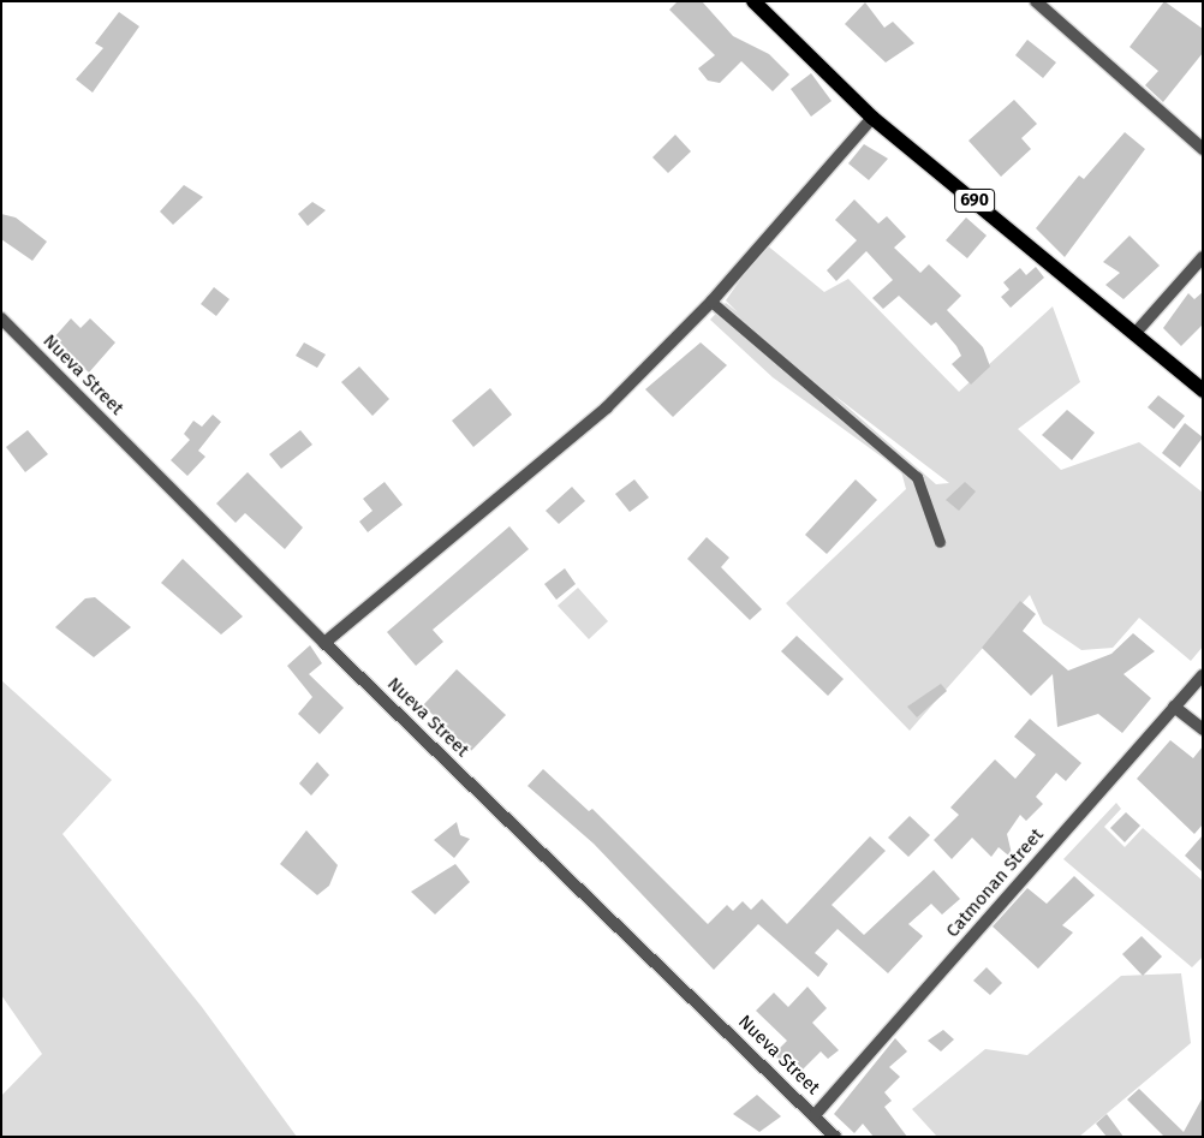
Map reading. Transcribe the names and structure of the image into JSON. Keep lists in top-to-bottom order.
{
  "streets": {
    "main road": ["690"],
    "street": ["Nueva Street", "Catmonan Street"]
  },
  "crossings": [
    ["Nueva Street", "Catmonan Street"]
  ]
}
